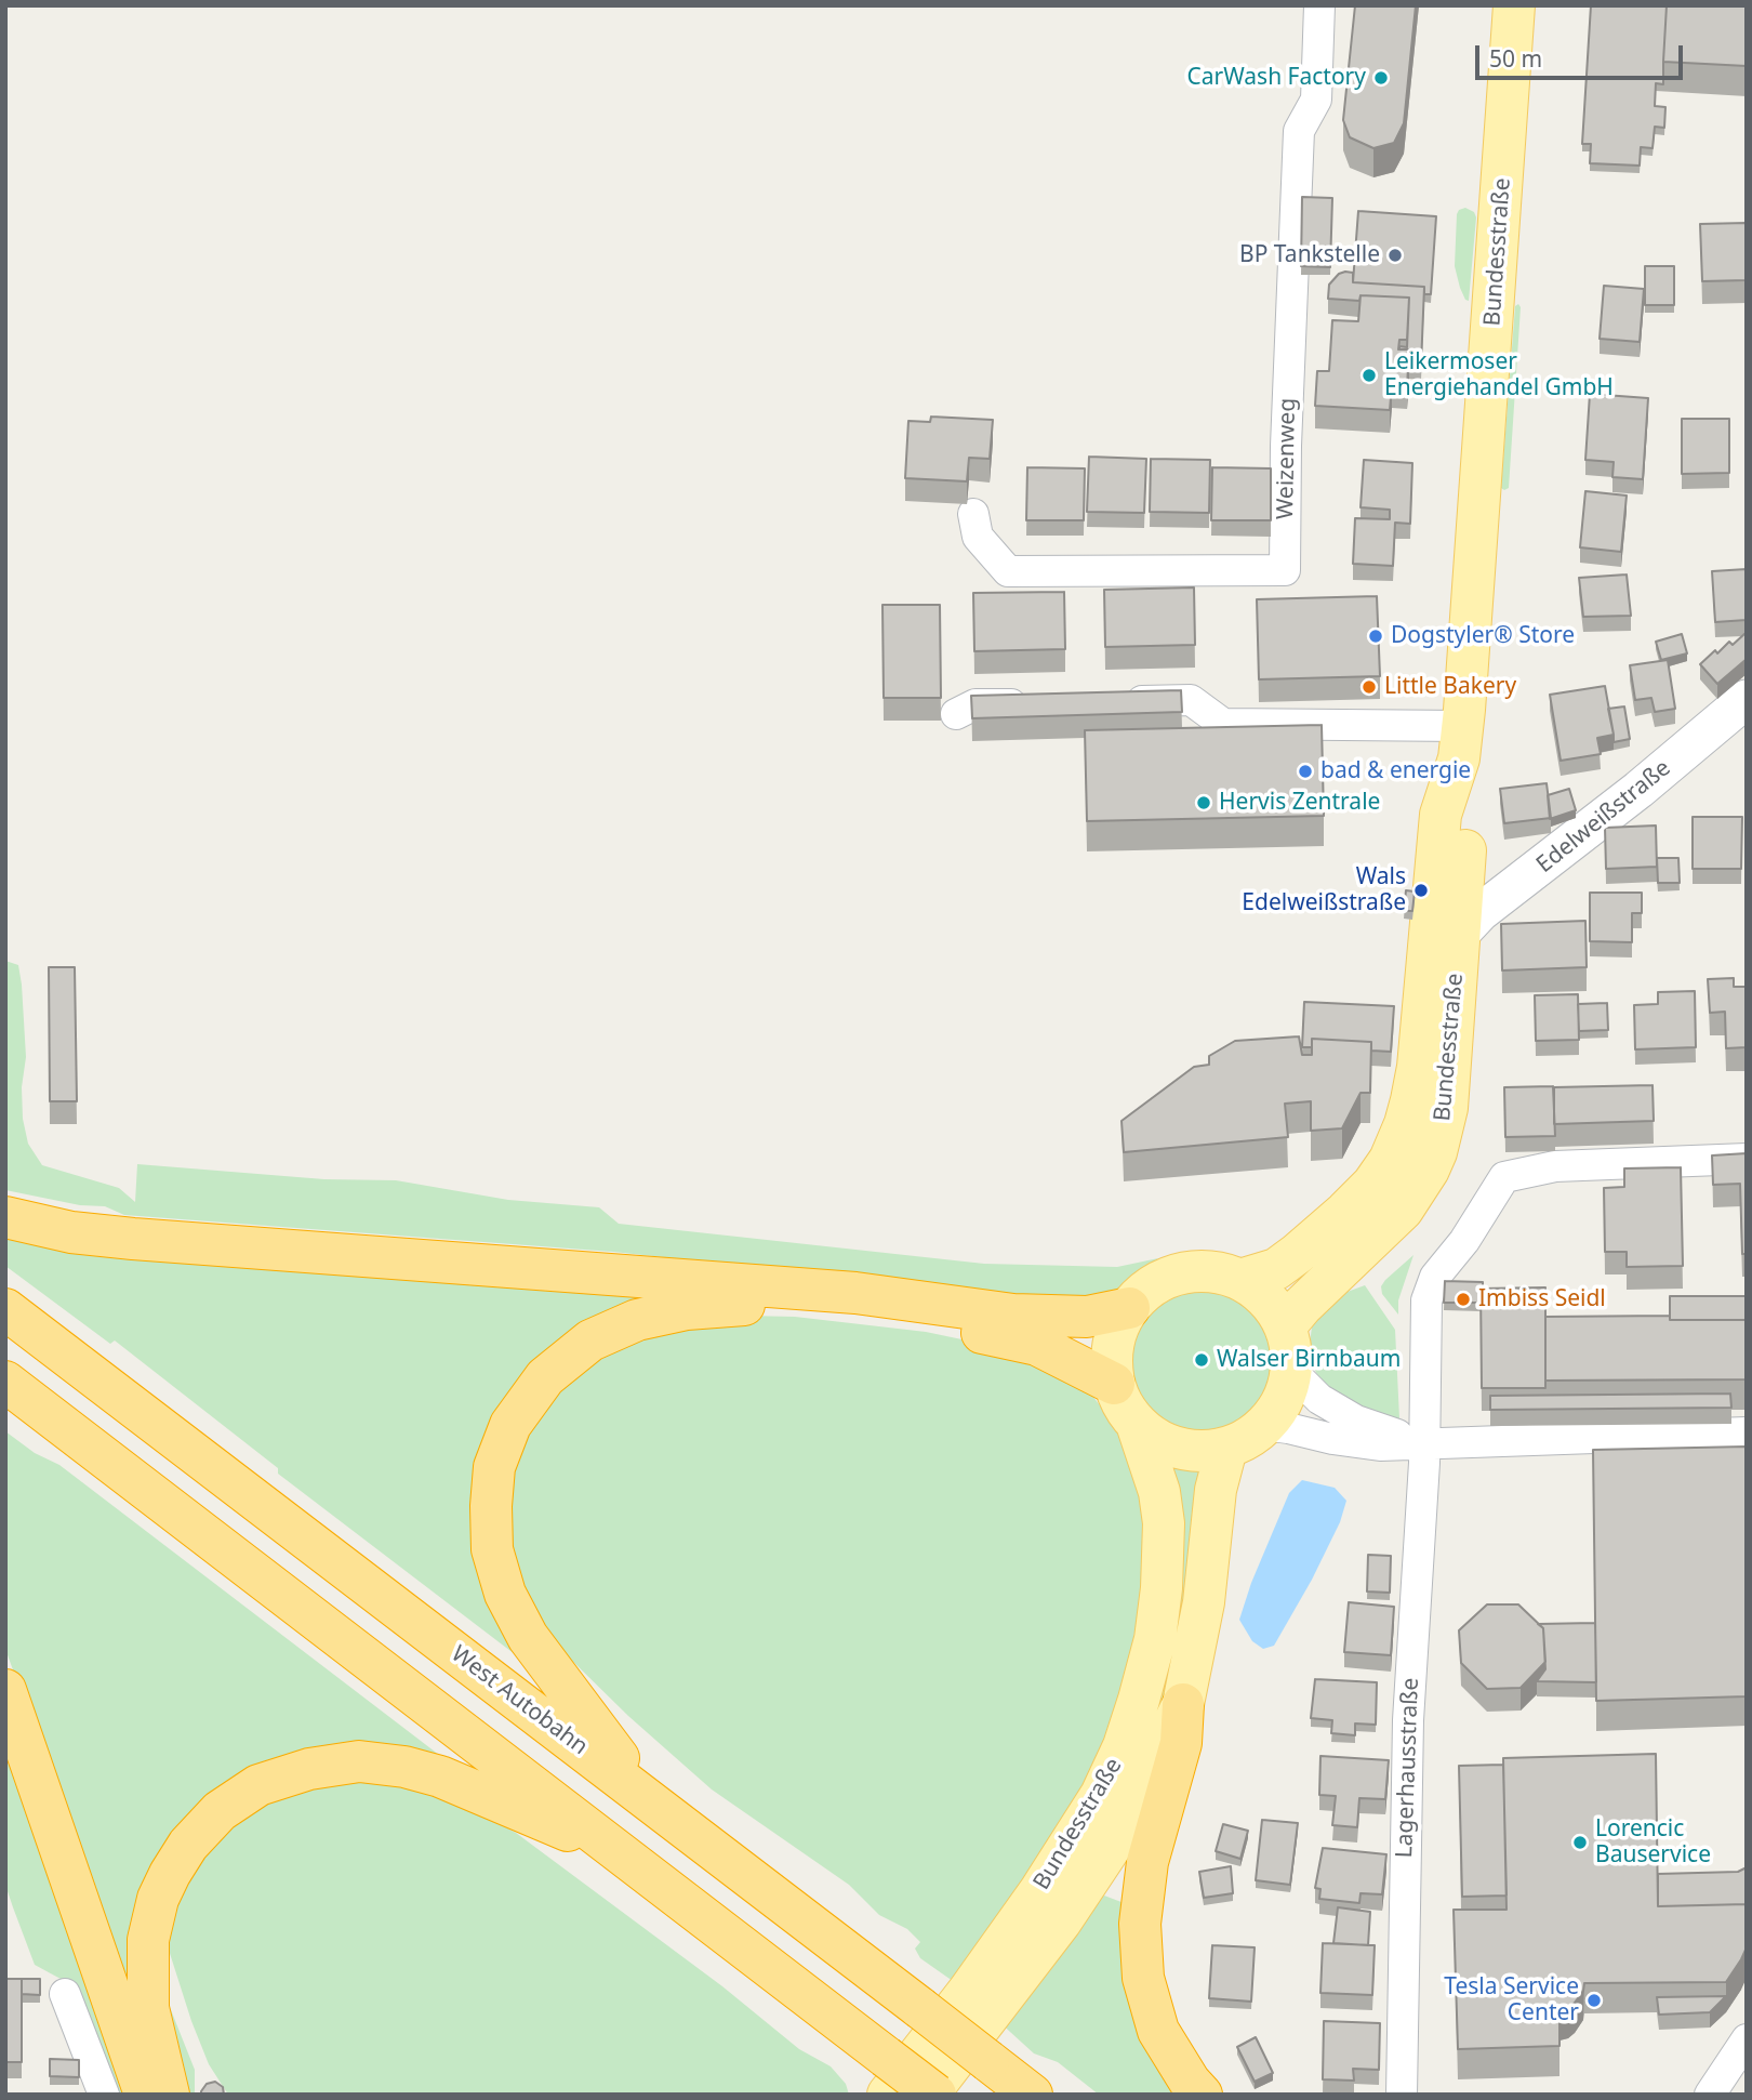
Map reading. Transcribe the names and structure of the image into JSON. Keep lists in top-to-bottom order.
{
  "streets": {
    "highway": ["West Autobahn"],
    "main road": ["Bundesstraße"],
    "street": ["Weizenweg", "Edelweißstraße", "Lagerhausstraße"]
  },
  "crossings": [
    ["Bundesstraße", "Edelweißstraße"]
  ],
  "places": [
    "CarWash Factory",
    "BP Tankstelle",
    "Leikermoser Energiehandel GmbH",
    "Dogstyler® Store",
    "Little Bakery",
    "bad & energie",
    "Hervis Zentrale",
    "Wals Edelweißstraße",
    "Imbiss Seidl",
    "Walser Birnbaum",
    "Lorencic Bauservice",
    "Tesla Service Center"
  ],
  "scale_bar": "50 m"
}
